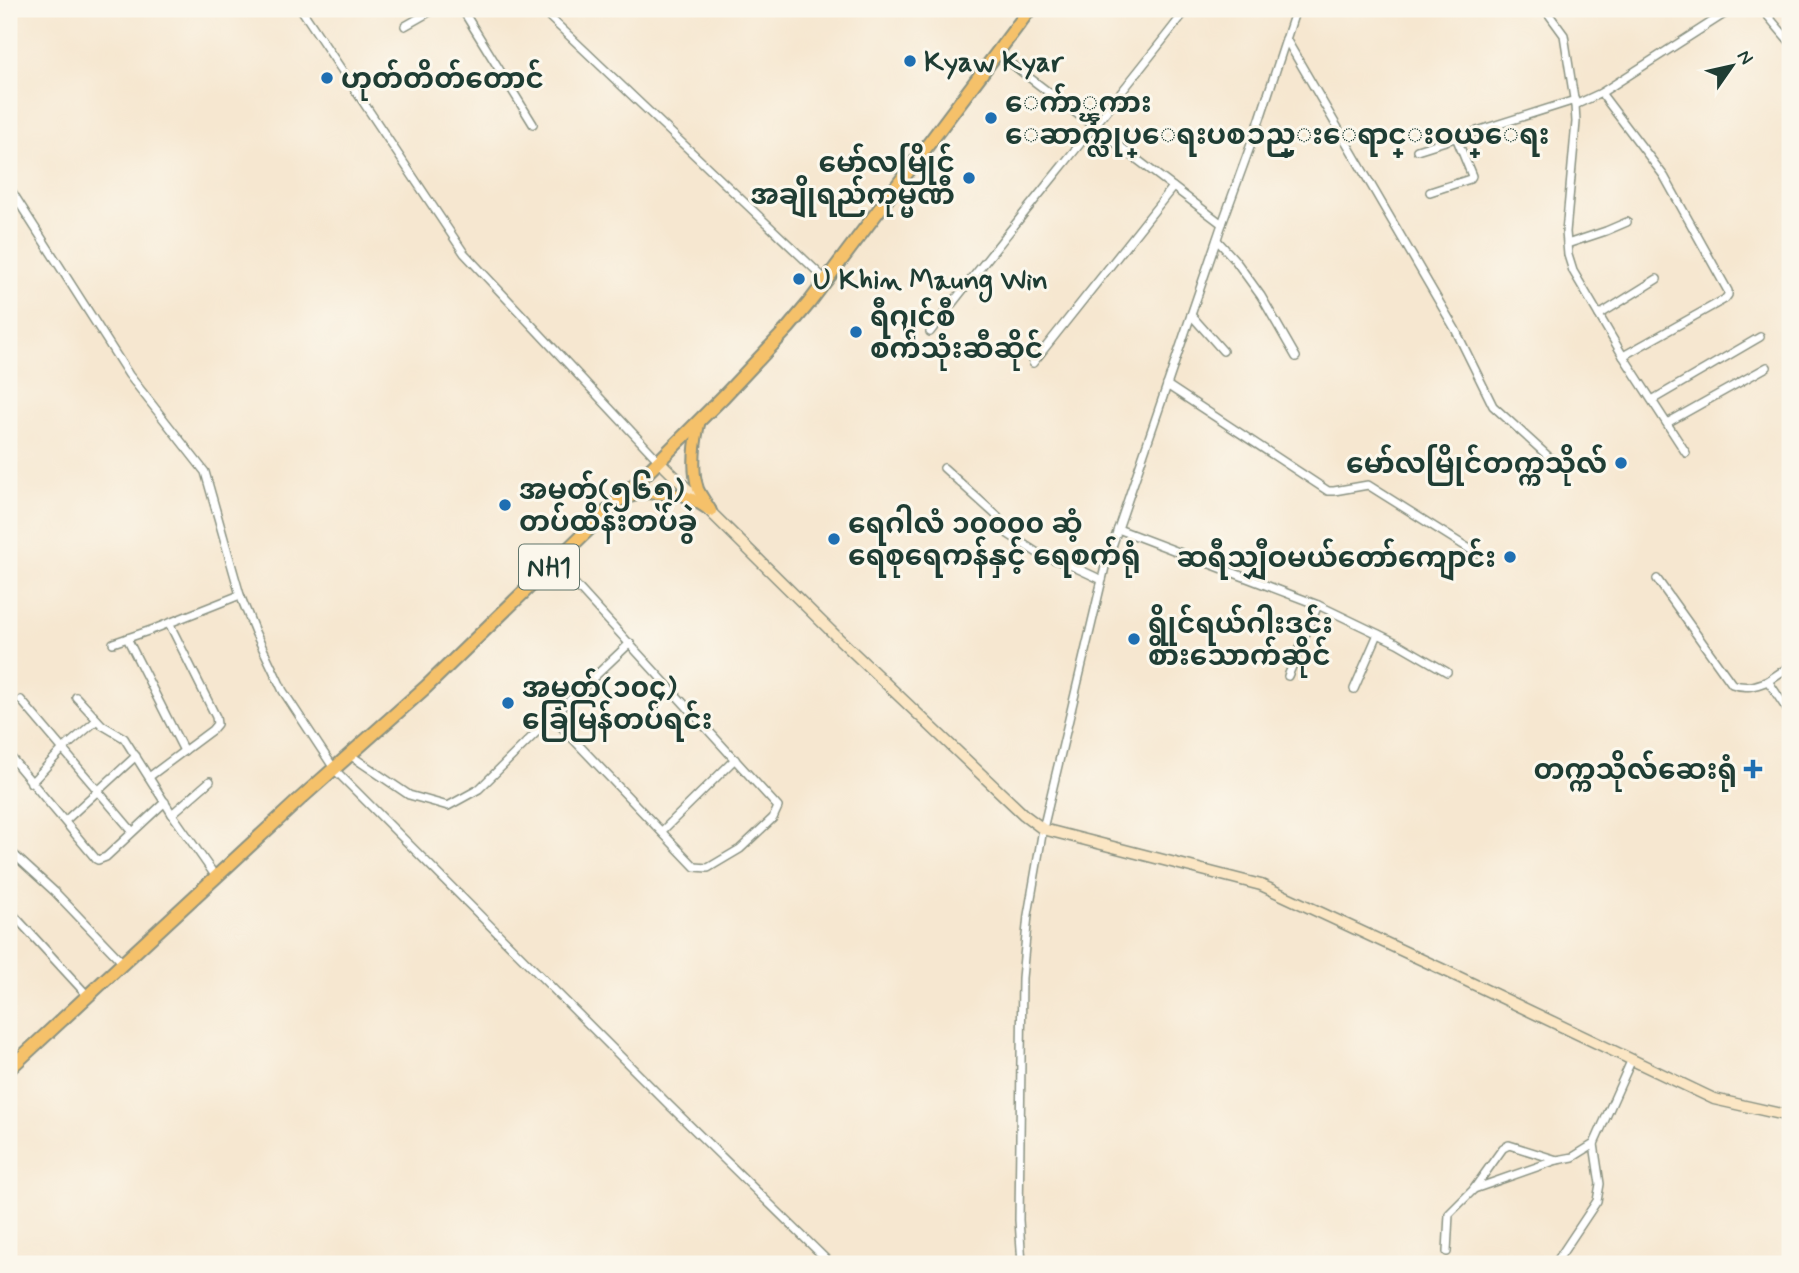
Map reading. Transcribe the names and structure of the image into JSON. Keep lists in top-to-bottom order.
{
  "streets": {
    "highway": ["NH1"]
  },
  "places": {
    "other": [
      "Kyaw Kyar",
      "ဟုတ်တိတ်တောင်",
      "ေက်ာ္ၾကား ေဆာက္လုပ္ေရးပစၥည္းေရာင္းဝယ္ေရး",
      "မော်လမြိုင် အချိုရည်ကုမ္မဏီ",
      "U Khin Maung Win",
      "ရီဂျင်စီ စက်သုံးဆီဆိုင်",
      "မော်လမြိုင်တက္ကသိုလ်",
      "အမှတ်(၅၆၅) တပ်ထိန်းတပ်ခွဲ",
      "ရေဂါလံ ၁၀၀၀၀ ဆံ့ ရေစုရေကန်နှင့် ရေစက်ရုံ",
      "ဆရီသျှီဝမယ်တော်ကျောင်း",
      "ရွိုင်ရယ်ဂါးဒင်း စားသောက်ဆိုင်",
      "အမှတ်(၁၀၄) ခြေမြန်တပ်ရင်း"
    ],
    "health": ["တက္ကသိုလ်ဆေးရုံ"]
  },
  "north": "top right"
}
